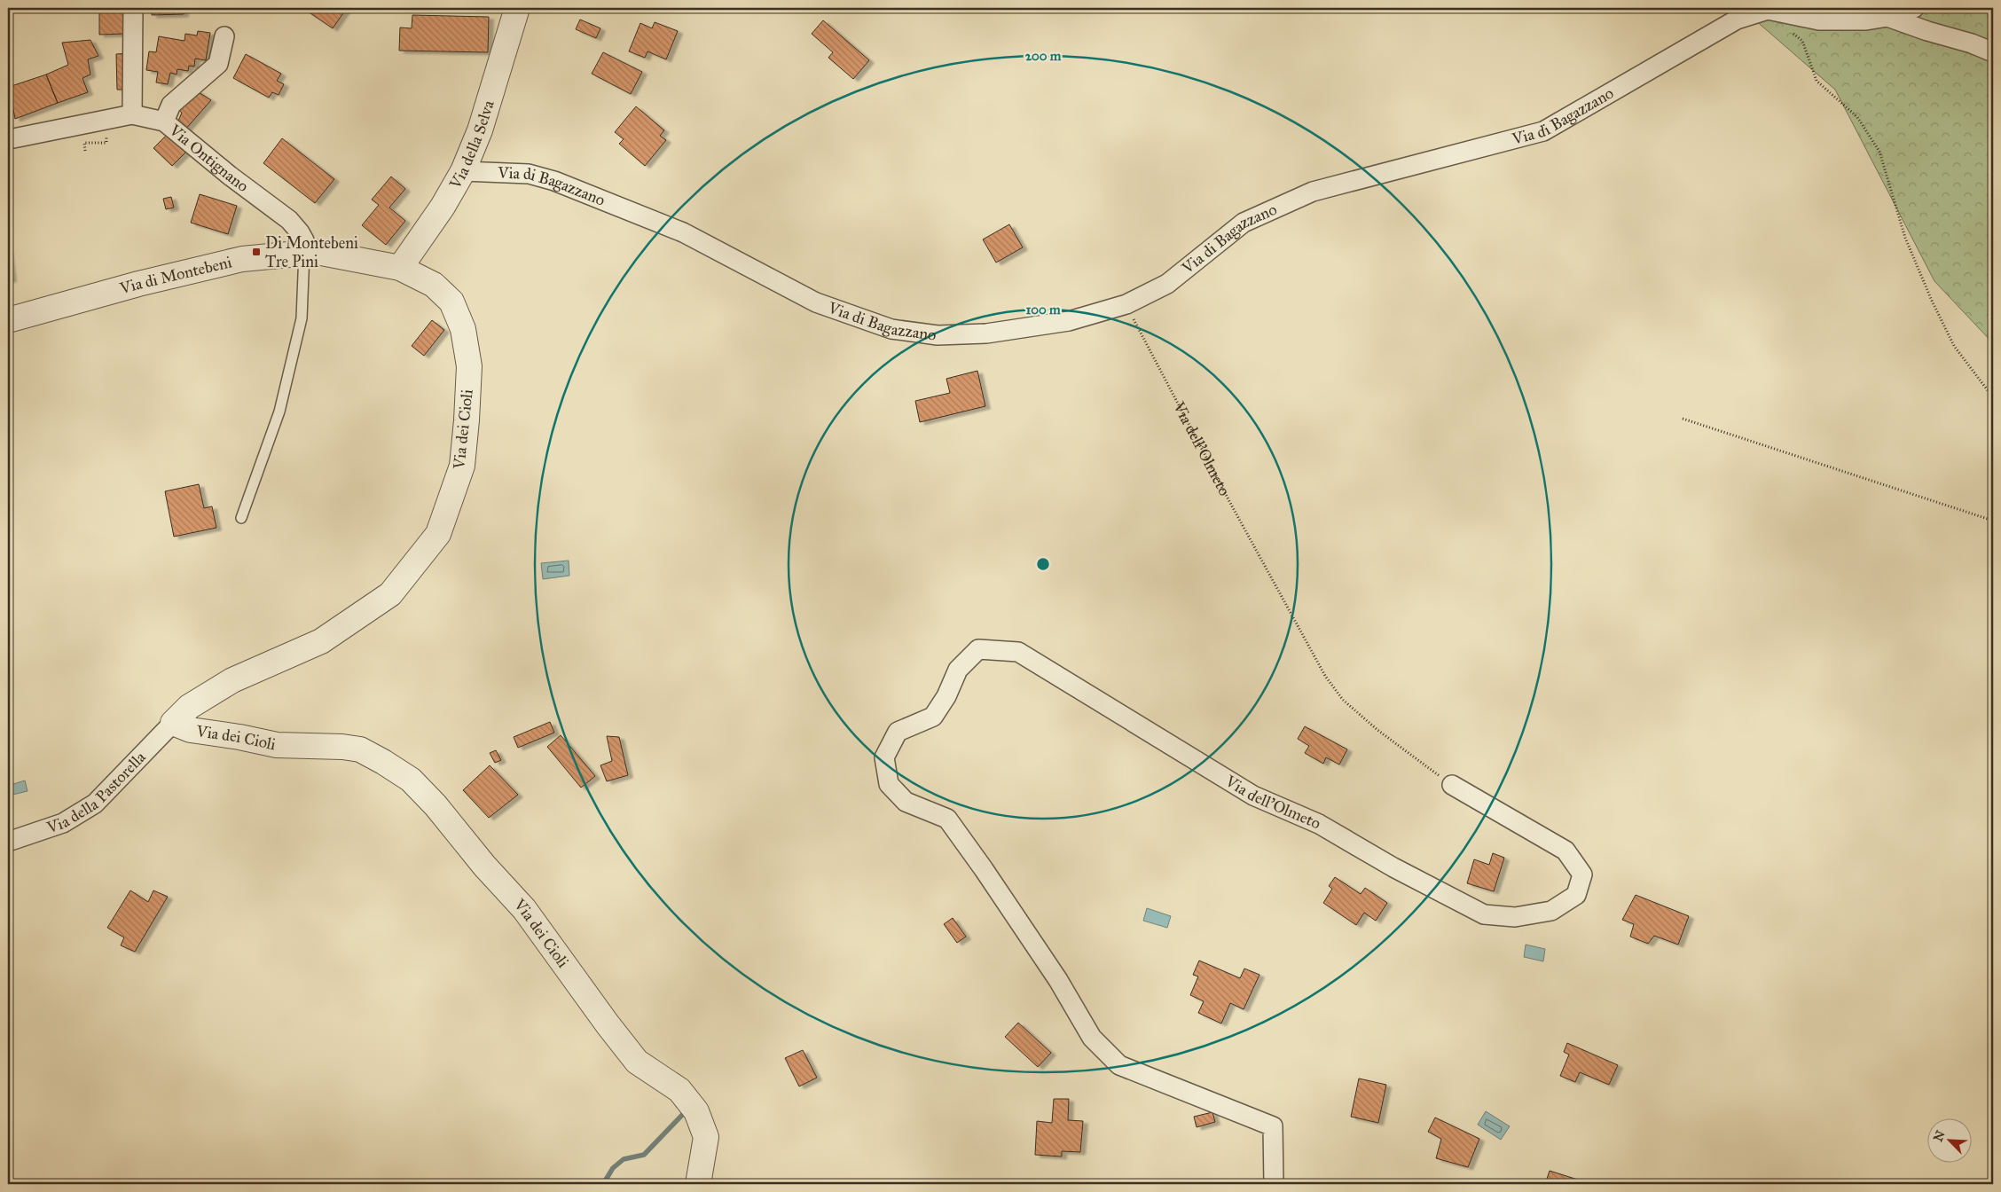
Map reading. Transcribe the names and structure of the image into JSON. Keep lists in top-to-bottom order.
{
  "streets": {
    "street": [
      "Via di Bagazzano",
      "Via della Selva",
      "Via Ontignano",
      "Via di Montebeni",
      "Via dei Cioli",
      "Via dell'Olmeto",
      "Via della Pastorella"
    ]
  },
  "crossings": [
    ["Via di Bagazzano", "Via della Selva"],
    ["Via di Bagazzano", "Via dell'Olmeto"],
    ["Via della Selva", "Via di Montebeni"],
    ["Via della Selva", "Via dei Cioli"],
    ["Via Ontignano", "Via di Montebeni"],
    ["Via di Montebeni", "Via dei Cioli"],
    ["Via dei Cioli", "Via della Pastorella"]
  ],
  "places": {
    "transit": ["Di Montebeni Tre Pini"]
  },
  "north": "top left",
  "rings": ["200 m", "100 m"]
}
